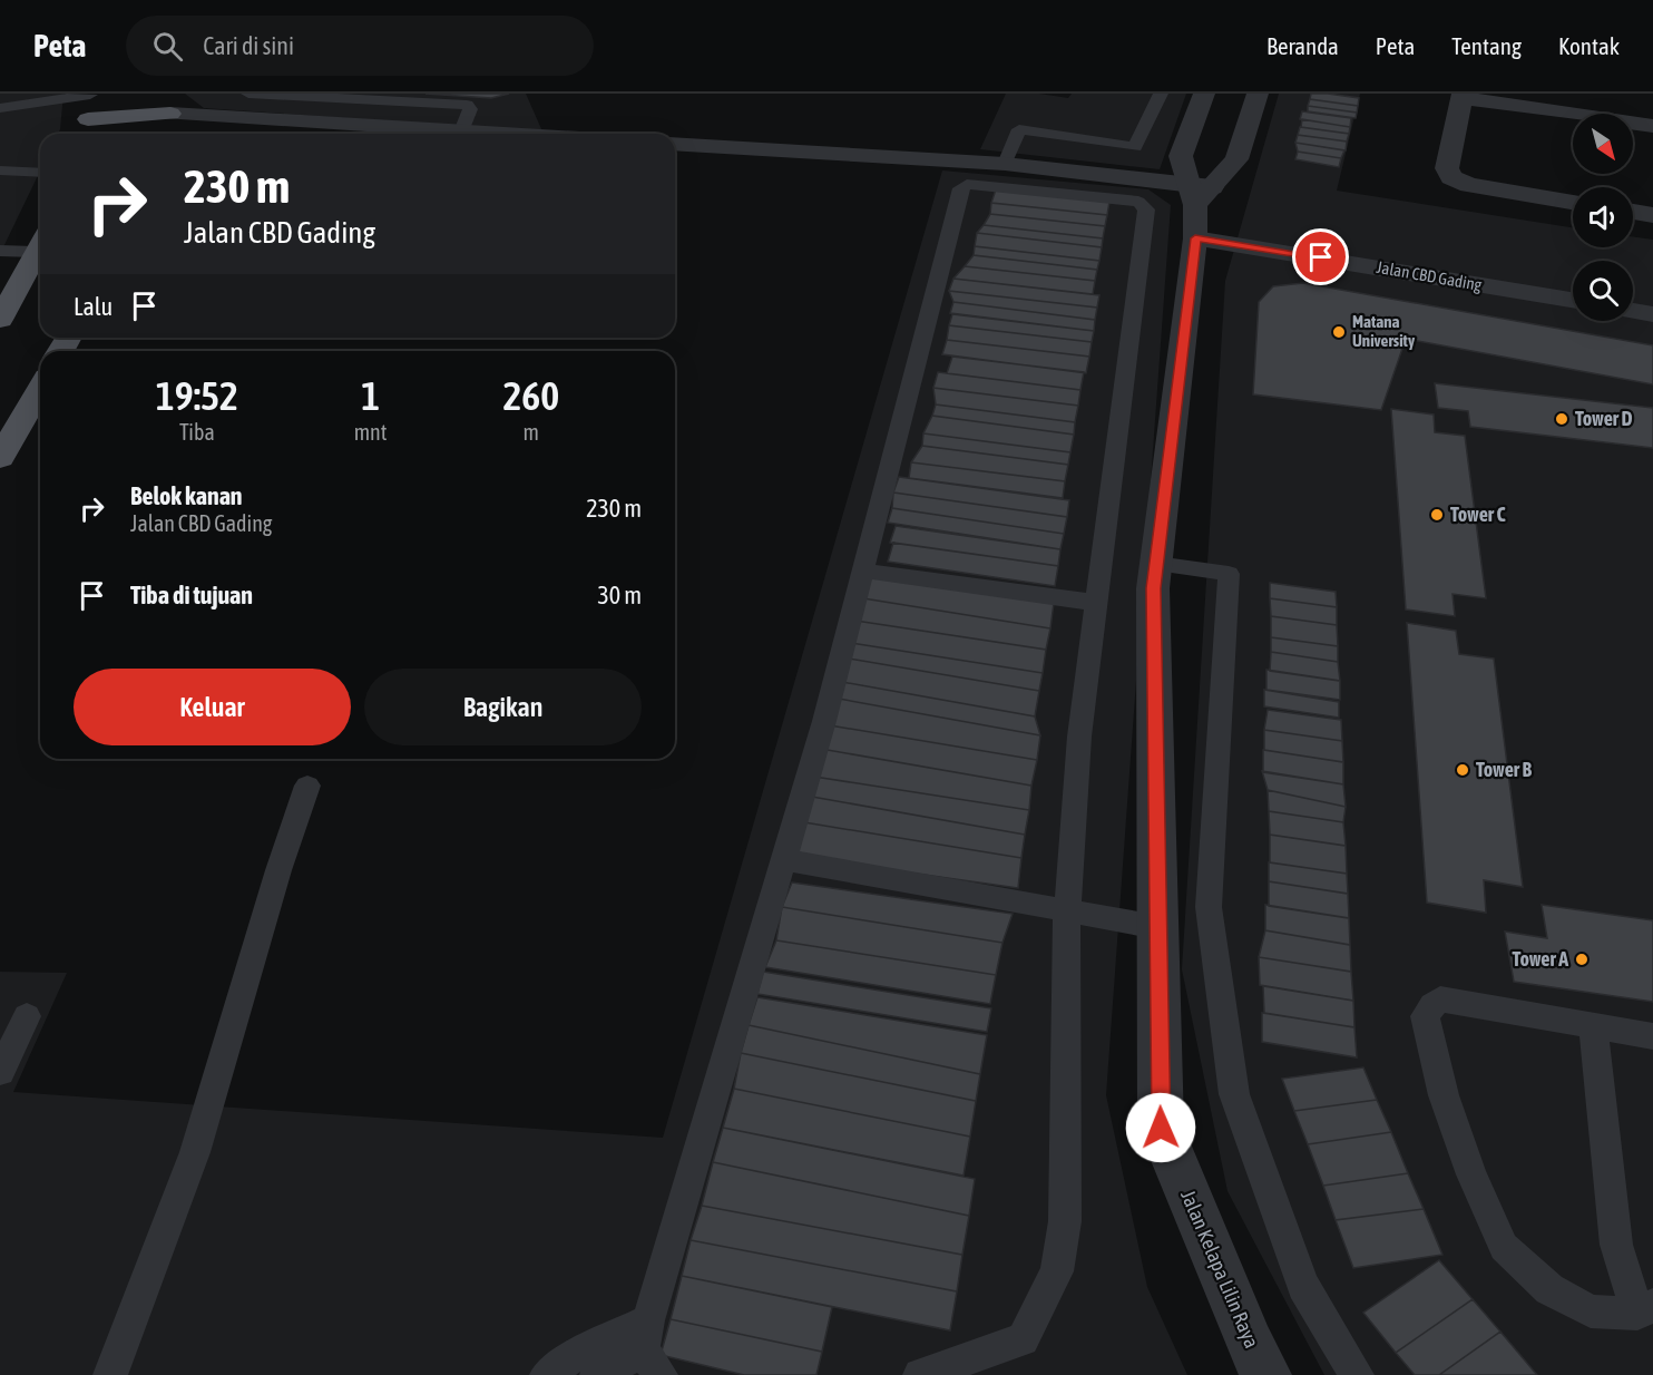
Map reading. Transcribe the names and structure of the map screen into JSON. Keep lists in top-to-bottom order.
{
  "streets": {
    "street": ["Jalan CBD Gading", "Jalan Kelapa Lilin Raya"]
  },
  "crossings": [
    ["Jalan CBD Gading", "Jalan Kelapa Lilin Raya"]
  ],
  "places": [
    "Matana University",
    "Tower D",
    "Tower C",
    "Tower B",
    "Tower A"
  ],
  "north": "bottom right",
  "page": {
    "header": "Peta",
    "search": "Cari di sini",
    "nav": [
      "Beranda",
      "Peta",
      "Tentang",
      "Kontak"
    ],
    "turn": ["230 m", "Jalan CBD Gading"],
    "then": "Lalu",
    "eta": [
      "19:52",
      "Tiba",
      "1",
      "mnt",
      "260",
      "m"
    ],
    "list": [
      {
        "name": "Belok kanan",
        "note": "Jalan CBD Gading",
        "value": "230 m"
      },
      {
        "name": "Tiba di tujuan",
        "value": "30 m"
      }
    ],
    "buttons": ["Keluar", "Bagikan"]
  }
}
